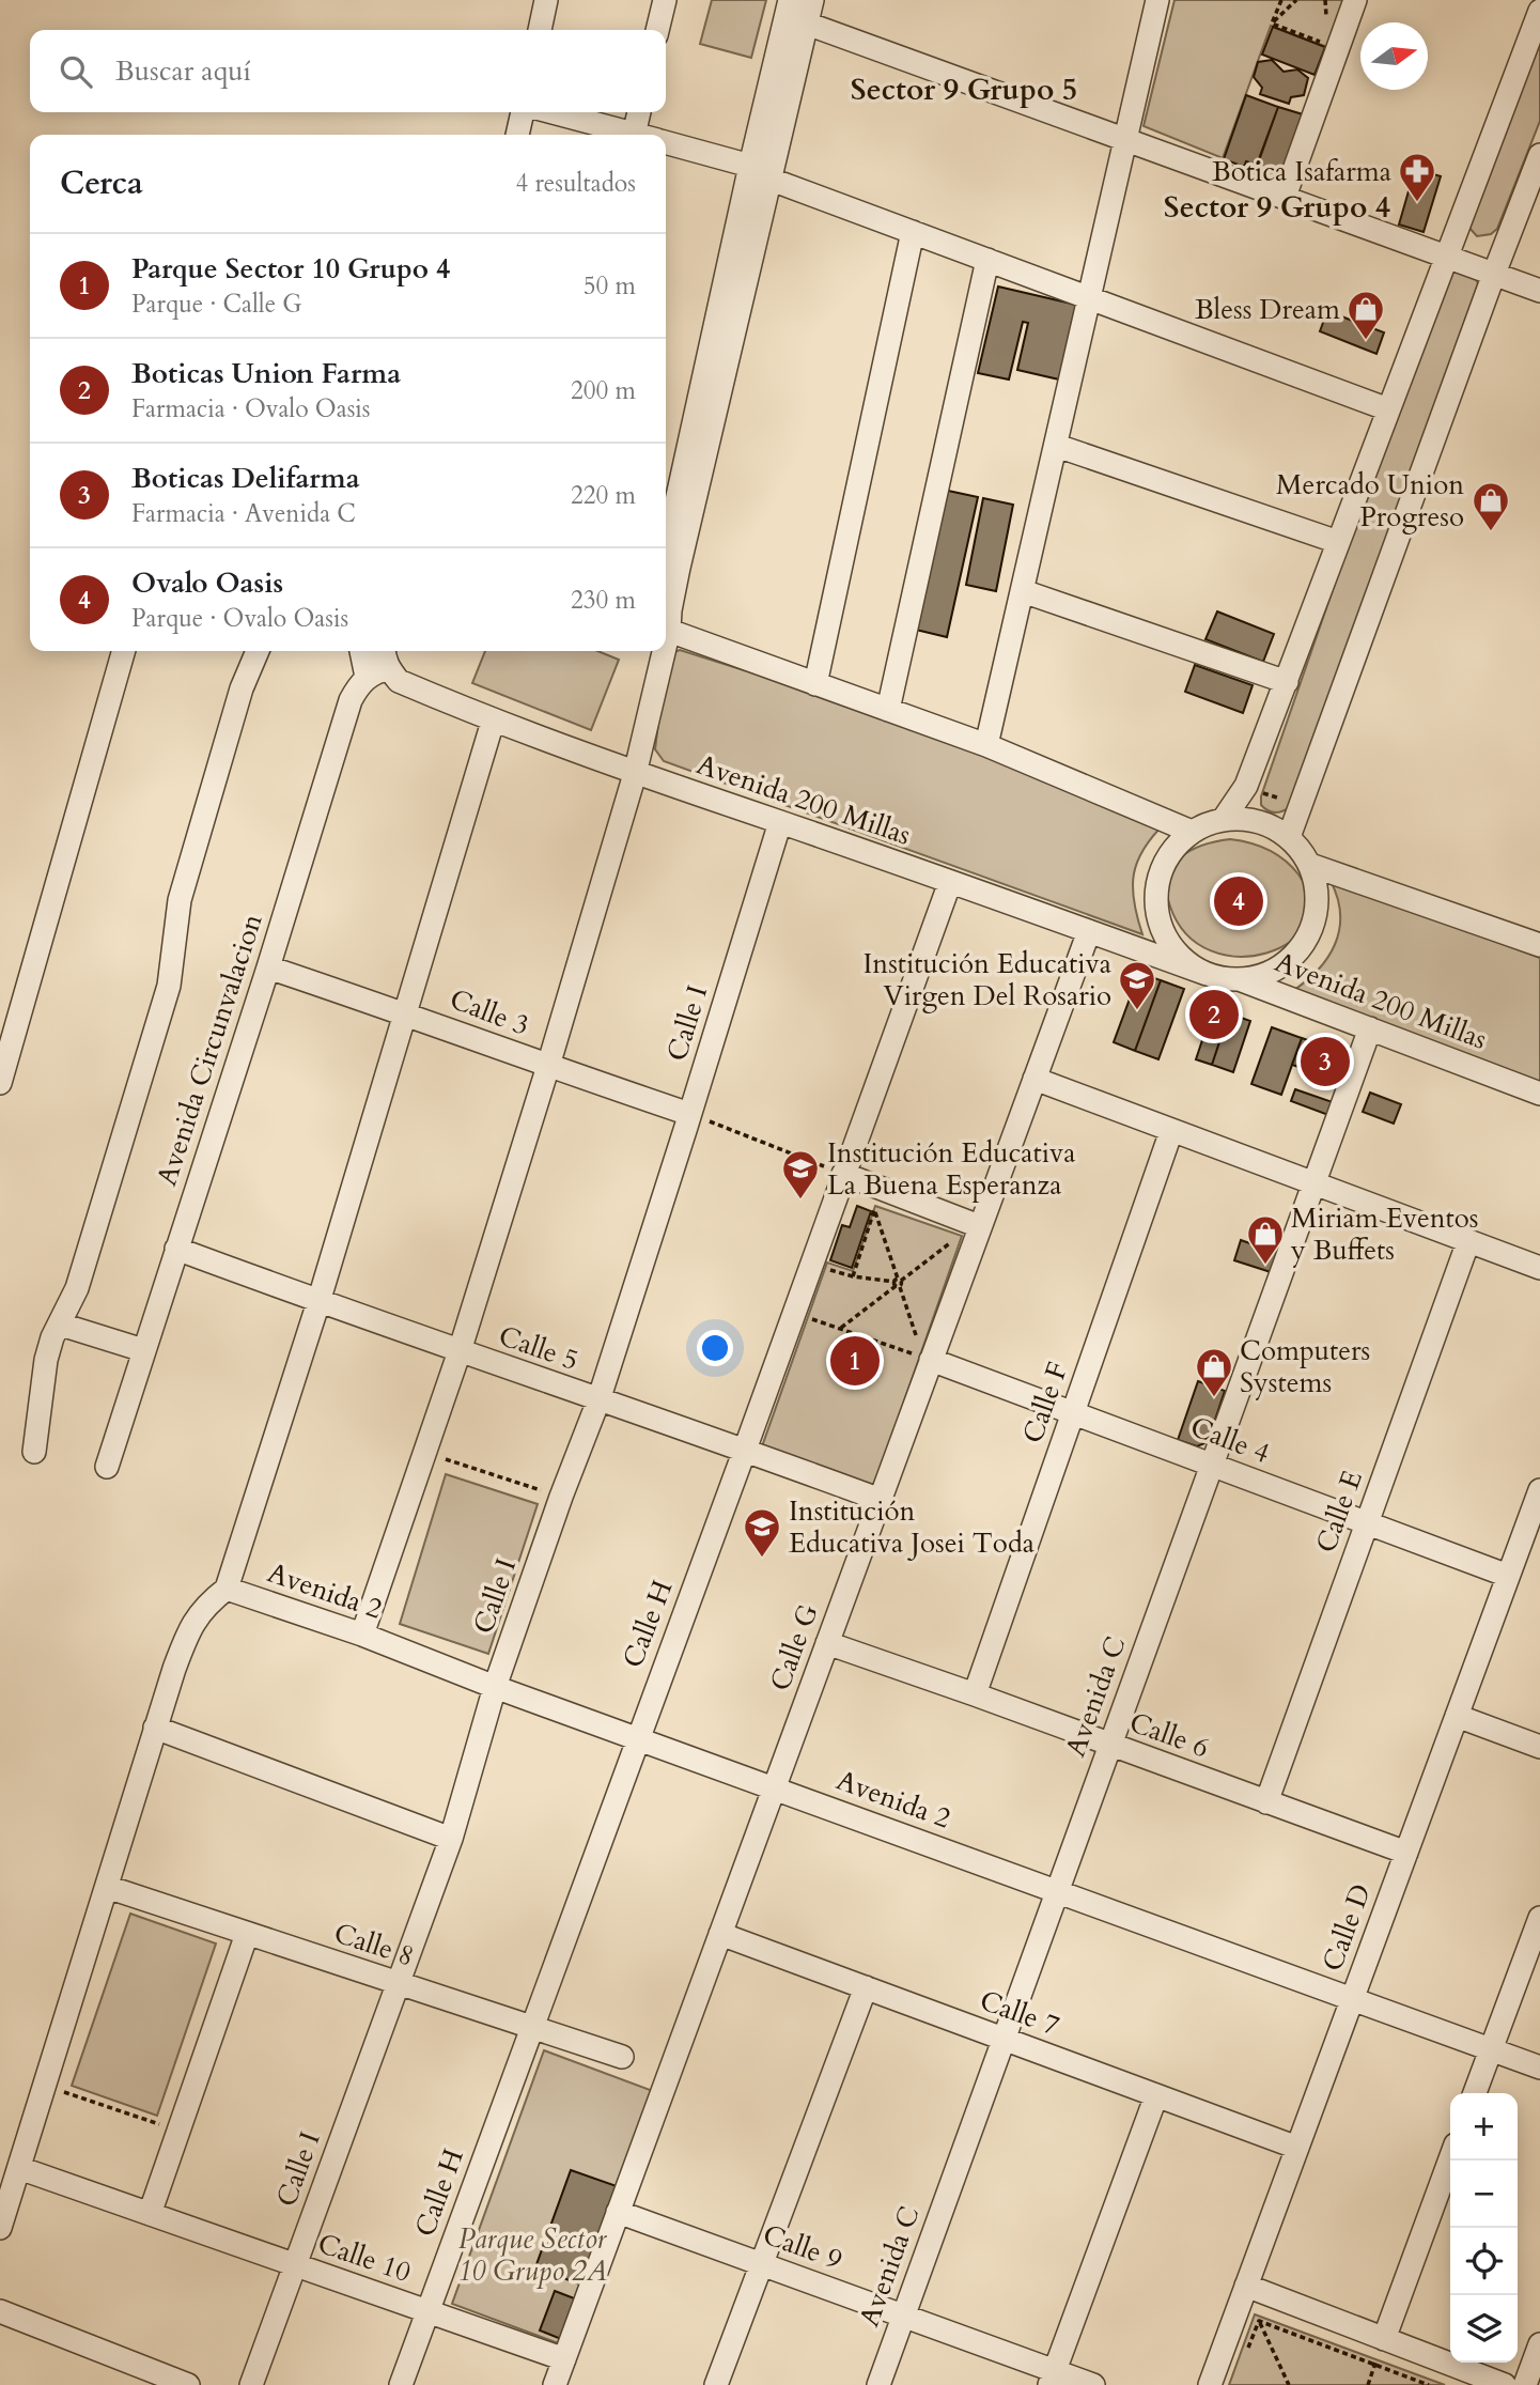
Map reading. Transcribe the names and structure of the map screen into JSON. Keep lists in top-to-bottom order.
{
  "streets": {
    "street": [
      "Avenida 200 Millas",
      "Calle 3",
      "Calle I",
      "Avenida Circunvalacion",
      "Calle 5",
      "Calle F",
      "Calle 4",
      "Calle E",
      "Avenida 2",
      "Calle H",
      "Calle G",
      "Avenida C",
      "Calle 6",
      "Calle D",
      "Calle 8",
      "Calle 7",
      "Calle 9",
      "Calle 10"
    ]
  },
  "crossings": [
    ["Avenida 200 Millas", "Calle I"],
    ["Avenida 200 Millas", "Calle H"],
    ["Avenida 200 Millas", "Calle G"],
    ["Avenida 200 Millas", "Avenida C"],
    ["Calle 3", "Calle I"],
    ["Calle 3", "Avenida Circunvalacion"],
    ["Calle I", "Calle 5"],
    ["Calle I", "Avenida 2"],
    ["Calle I", "Calle 8"],
    ["Calle I", "Calle 10"],
    ["Avenida Circunvalacion", "Calle 5"],
    ["Calle 5", "Calle H"],
    ["Calle 5", "Calle G"],
    ["Calle F", "Calle 4"],
    ["Calle F", "Calle 6"],
    ["Calle 4", "Calle E"],
    ["Calle 4", "Calle G"],
    ["Calle 4", "Avenida C"],
    ["Calle 4", "Calle D"],
    ["Calle E", "Calle 6"],
    ["Avenida 2", "Calle H"],
    ["Avenida 2", "Calle G"],
    ["Avenida 2", "Avenida C"],
    ["Avenida 2", "Calle D"],
    ["Calle H", "Calle 8"],
    ["Calle H", "Calle 10"],
    ["Calle G", "Calle 6"],
    ["Calle G", "Calle 7"],
    ["Calle G", "Calle 9"],
    ["Calle G", "Calle 10"],
    ["Avenida C", "Calle 6"],
    ["Avenida C", "Calle 7"],
    ["Avenida C", "Calle 9"],
    ["Calle 6", "Calle D"],
    ["Calle D", "Calle 7"]
  ],
  "districts": ["Sector 9 Grupo 5", "Sector 9 Grupo 4"],
  "parks": ["Parque Sector 10 Grupo 2A"],
  "places": {
    "pharmacy": ["Botica Isafarma"],
    "shop": [
      "Bless Dream",
      "Mercado Union Progreso",
      "Miriam Eventos y Buffets",
      "Computers Systems"
    ],
    "school or university": ["Institución Educativa Virgen Del Rosario", "Institución Educativa La Buena Esperanza", "Institución Educativa Josei Toda"]
  },
  "north": "right",
  "page": {
    "search": "Buscar aquí",
    "heading": ["Cerca", "4 resultados"],
    "list": [
      {
        "mark": "1",
        "name": "Parque Sector 10 Grupo 4",
        "note": "Parque · Calle G",
        "value": "50 m"
      },
      {
        "mark": "2",
        "name": "Boticas Union Farma",
        "note": "Farmacia · Ovalo Oasis",
        "value": "200 m"
      },
      {
        "mark": "3",
        "name": "Boticas Delifarma",
        "note": "Farmacia · Avenida C",
        "value": "220 m"
      },
      {
        "mark": "4",
        "name": "Ovalo Oasis",
        "note": "Parque · Ovalo Oasis",
        "value": "230 m"
      }
    ],
    "pins": [
      "4",
      "2",
      "3",
      "1"
    ],
    "map_buttons": ["+", "−"]
  }
}
